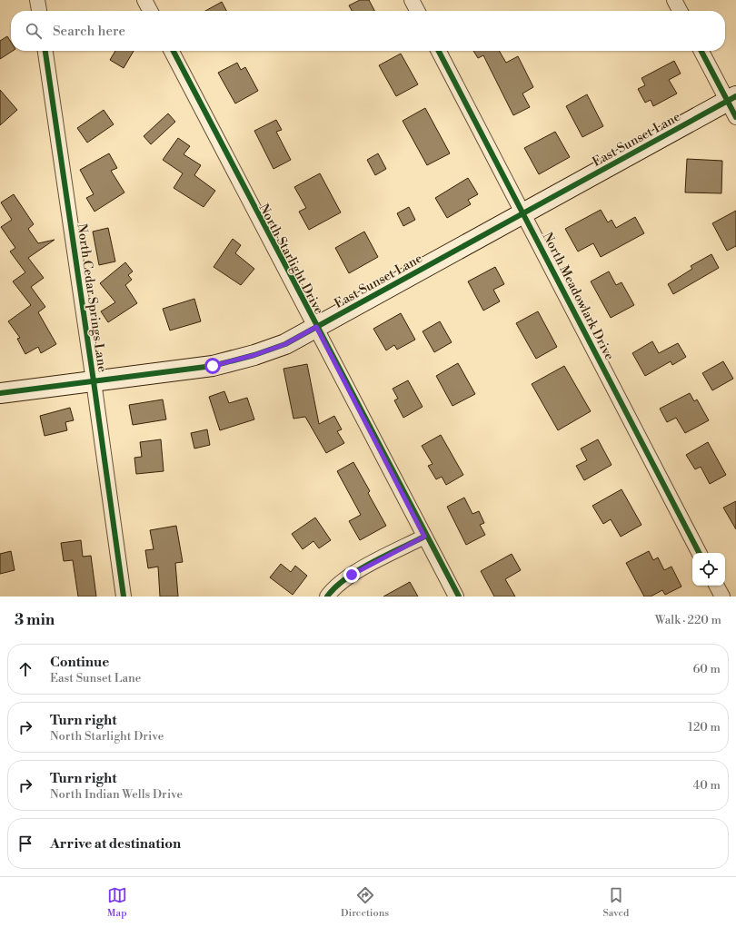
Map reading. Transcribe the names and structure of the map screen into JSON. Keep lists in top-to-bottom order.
{
  "streets": {
    "street": [
      "East Sunset Lane",
      "North Starlight Drive",
      "North Meadowlark Drive",
      "North Cedar Springs Lane"
    ]
  },
  "crossings": [
    ["East Sunset Lane", "North Starlight Drive"],
    ["East Sunset Lane", "North Meadowlark Drive"],
    ["East Sunset Lane", "North Cedar Springs Lane"]
  ],
  "page": {
    "search": "Search here",
    "heading": ["3 min", "Walk · 220 m"],
    "list": [
      ["Continue", "East Sunset Lane", "60 m"],
      ["Turn right", "North Starlight Drive", "120 m"],
      ["Turn right", "North Indian Wells Drive", "40 m"],
      "Arrive at destination"
    ],
    "nav": ["Map", "Directions", "Saved"]
  }
}
